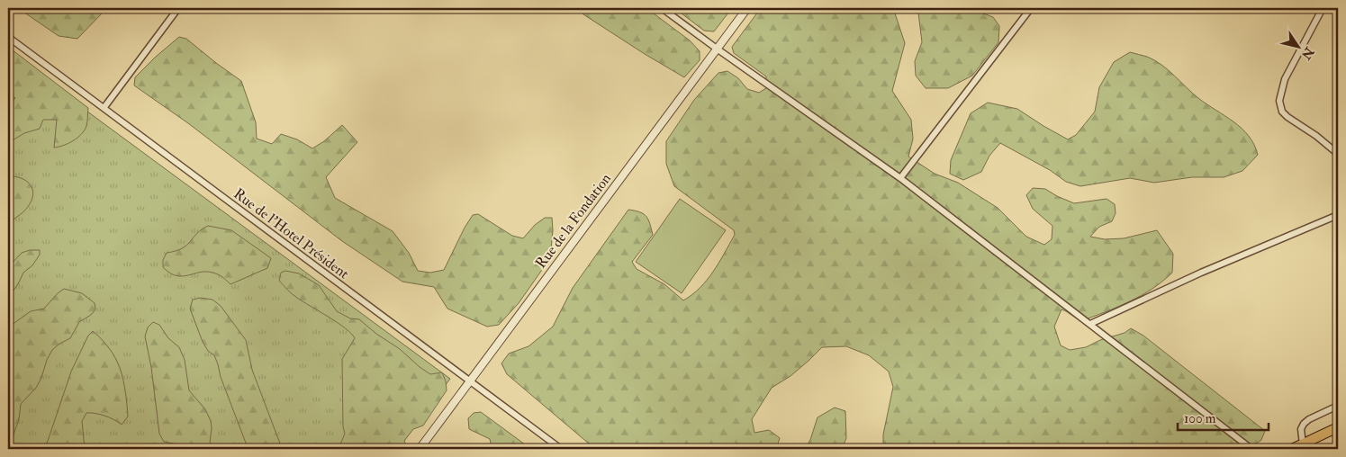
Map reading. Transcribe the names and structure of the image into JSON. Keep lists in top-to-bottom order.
{
  "streets": {
    "street": ["Rue de la Fondation", "Rue de l'Hotel Président"]
  },
  "crossings": [
    ["Rue de la Fondation", "Rue de l'Hotel Président"]
  ],
  "scale_bar": "100 m",
  "north": "bottom right"
}
